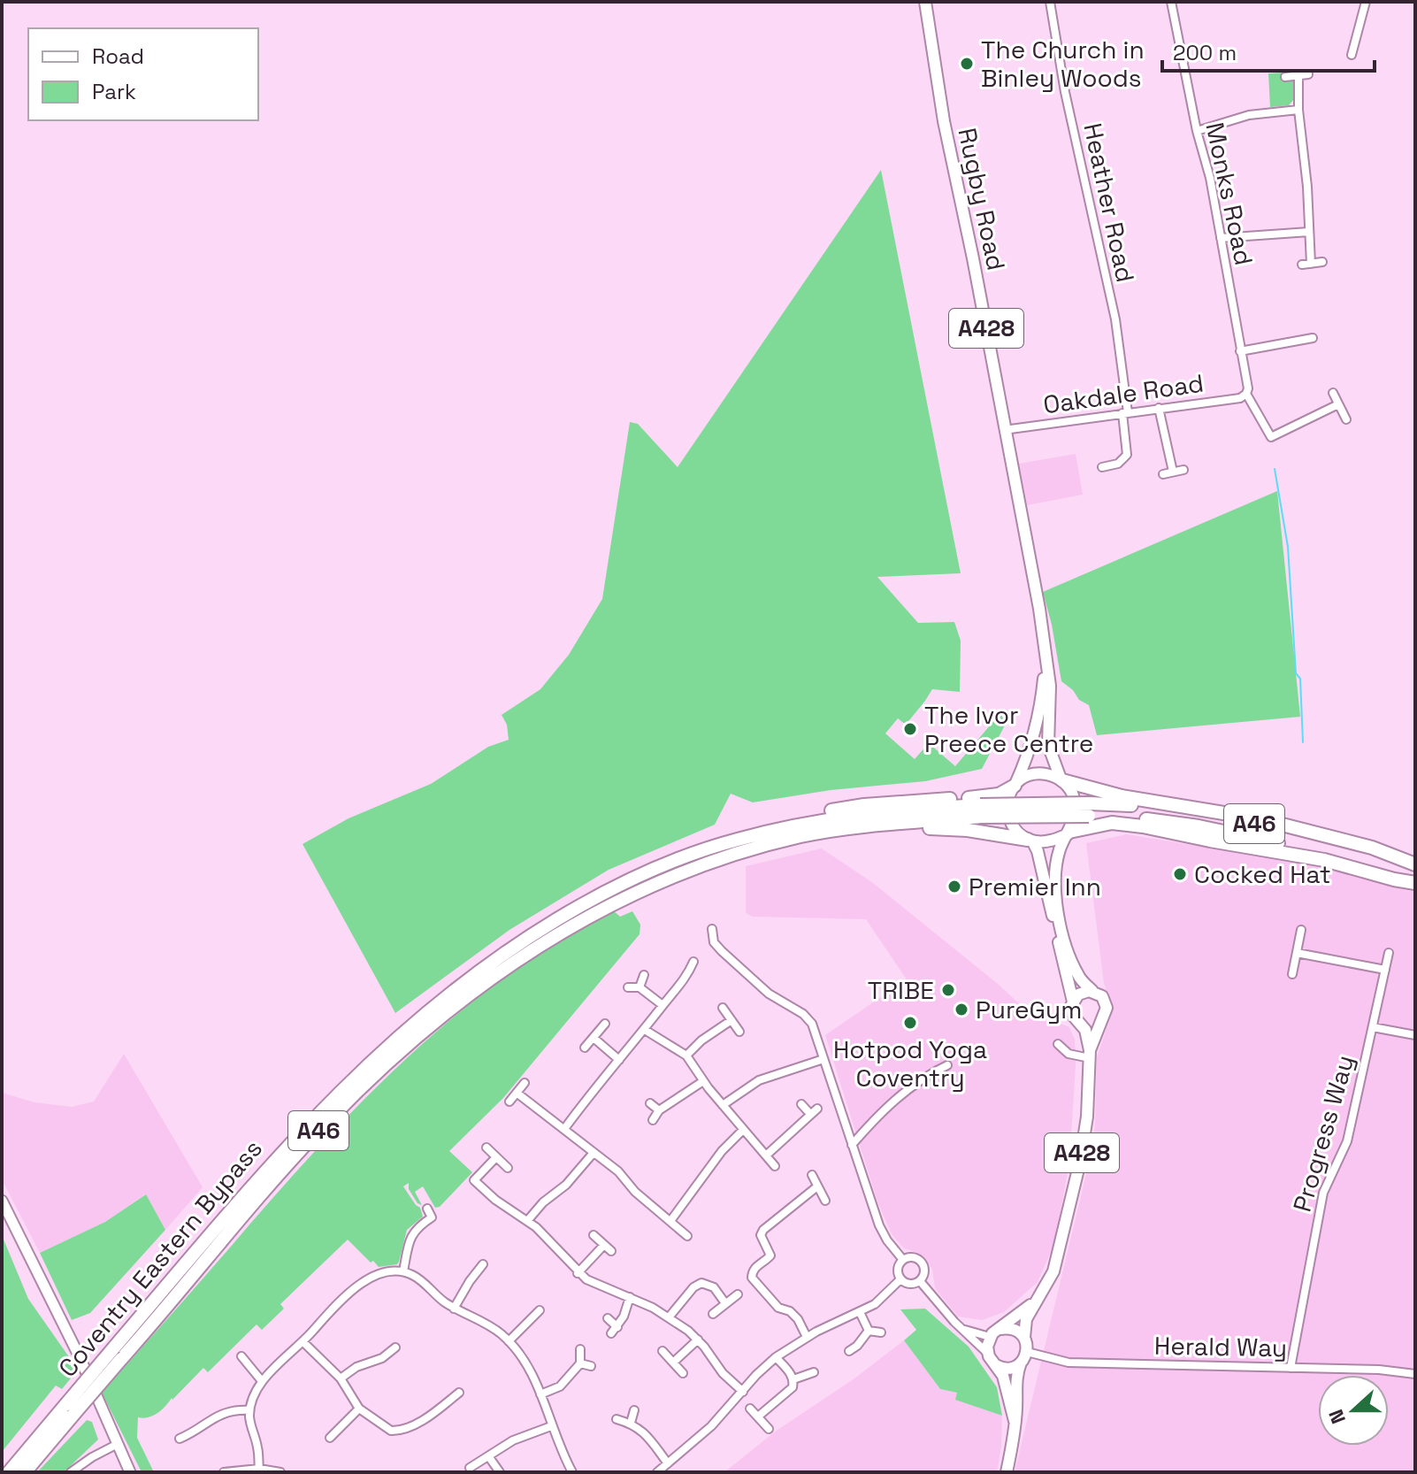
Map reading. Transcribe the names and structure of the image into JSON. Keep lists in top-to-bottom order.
{
  "streets": {
    "highway": ["A46", "Coventry Eastern Bypass"],
    "main road": ["Rugby Road", "A428"],
    "street": [
      "Monks Road",
      "Heather Road",
      "Oakdale Road",
      "Progress Way",
      "Herald Way"
    ]
  },
  "crossings": [
    ["Monks Road", "Oakdale Road"],
    ["Rugby Road", "Oakdale Road"],
    ["Heather Road", "Oakdale Road"],
    ["A428", "Herald Way"],
    ["Progress Way", "Herald Way"]
  ],
  "places": [
    "The Church in Binley Woods",
    "The Ivor Preece Centre",
    "Cocked Hat",
    "Premier Inn",
    "TRIBE",
    "PureGym",
    "Hotpod Yoga Coventry"
  ],
  "legend": ["Road", "Park"],
  "scale_bar": "200 m",
  "north": "left"
}
